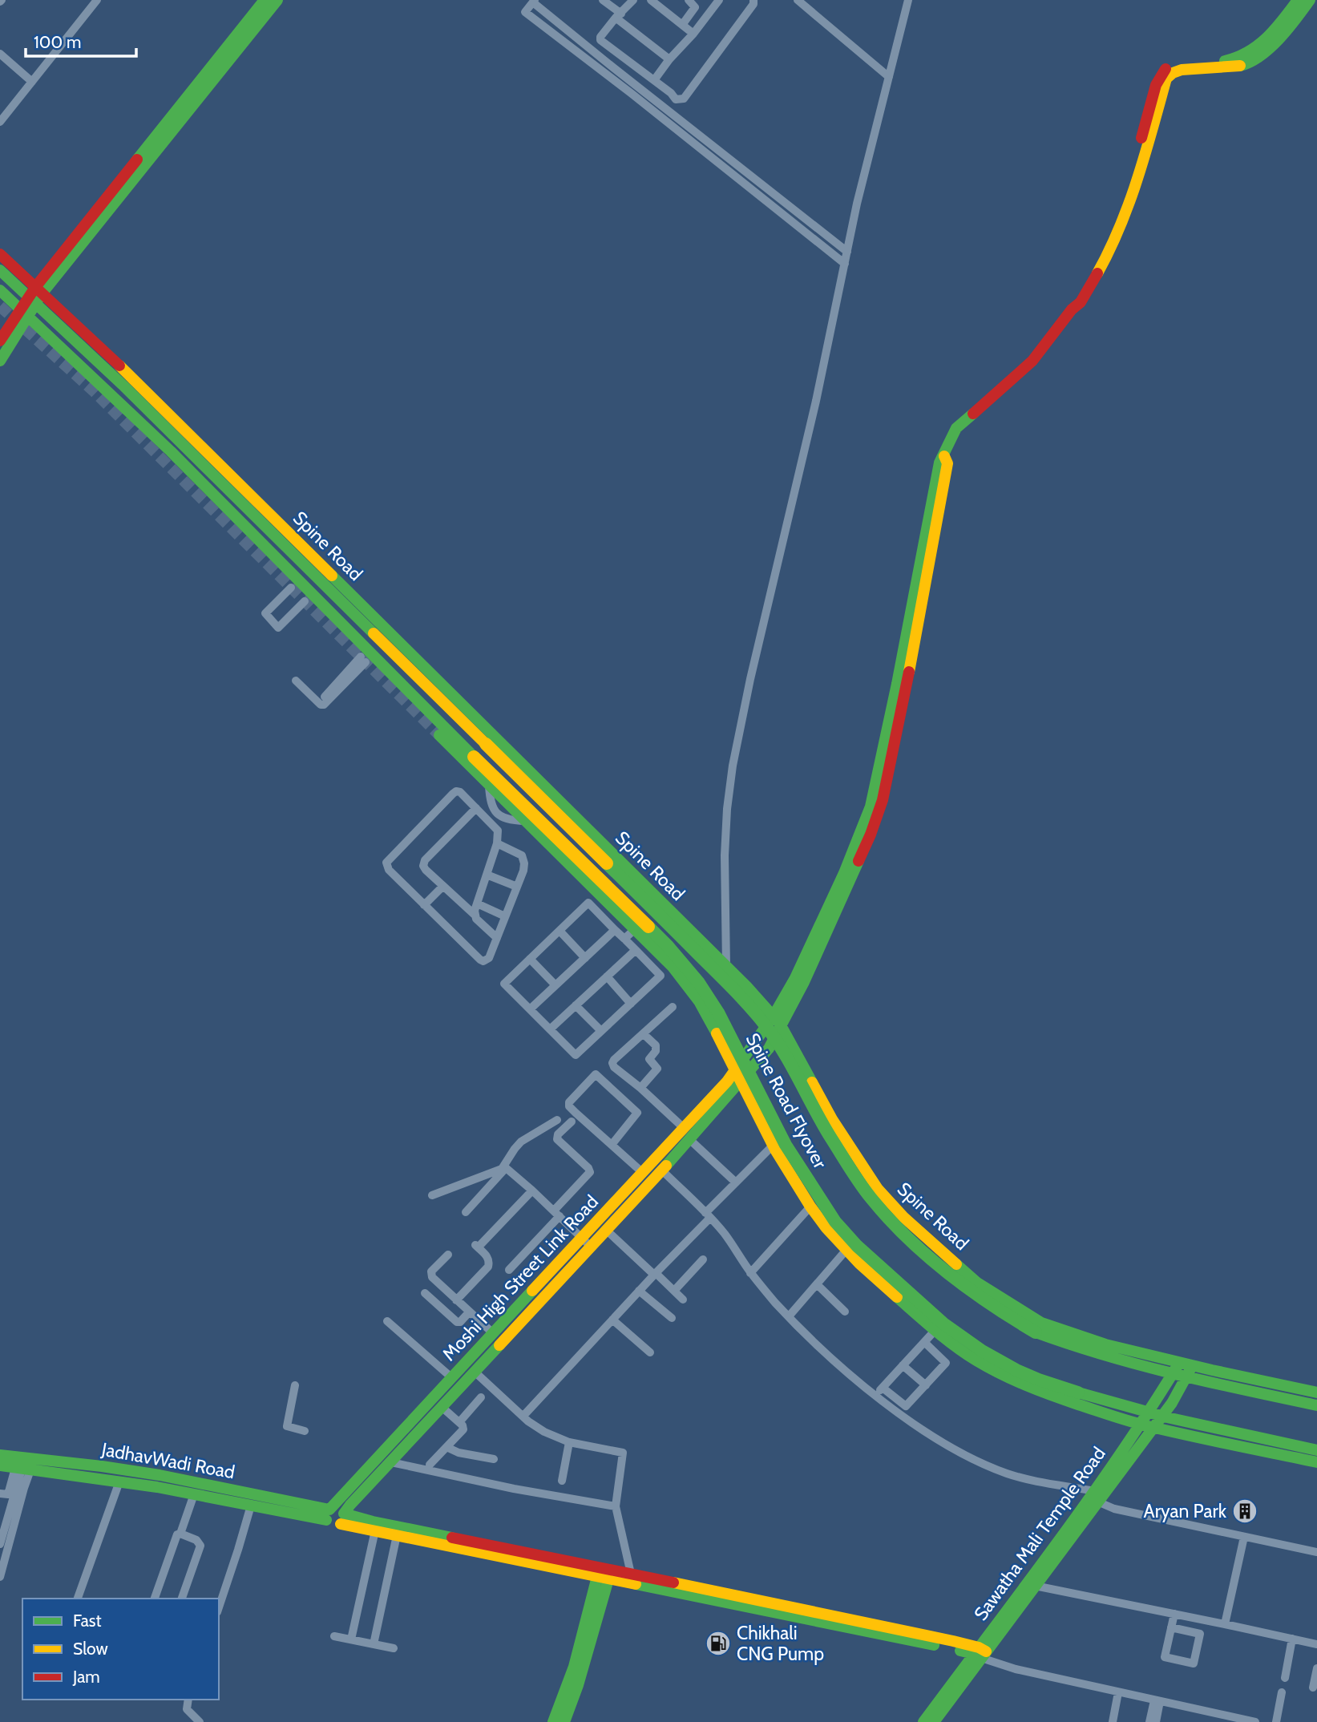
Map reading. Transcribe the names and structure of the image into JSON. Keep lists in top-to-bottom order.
{
  "streets": {
    "street": [
      "Spine Road",
      "Spine Road Flyover",
      "Moshi High Street Link Road",
      "JadhavWadi Road",
      "Sawatha Mali Temple Road"
    ]
  },
  "crossings": [
    ["Spine Road", "Spine Road Flyover"],
    ["Spine Road", "Moshi High Street Link Road"],
    ["Spine Road", "Sawatha Mali Temple Road"],
    ["Spine Road Flyover", "Sawatha Mali Temple Road"],
    ["Moshi High Street Link Road", "JadhavWadi Road"]
  ],
  "places": {
    "building": ["Aryan Park"],
    "fuel station": ["Chikhali CNG Pump"]
  },
  "legend": ["Fast", "Slow", "Jam"],
  "scale_bar": "100 m"
}
